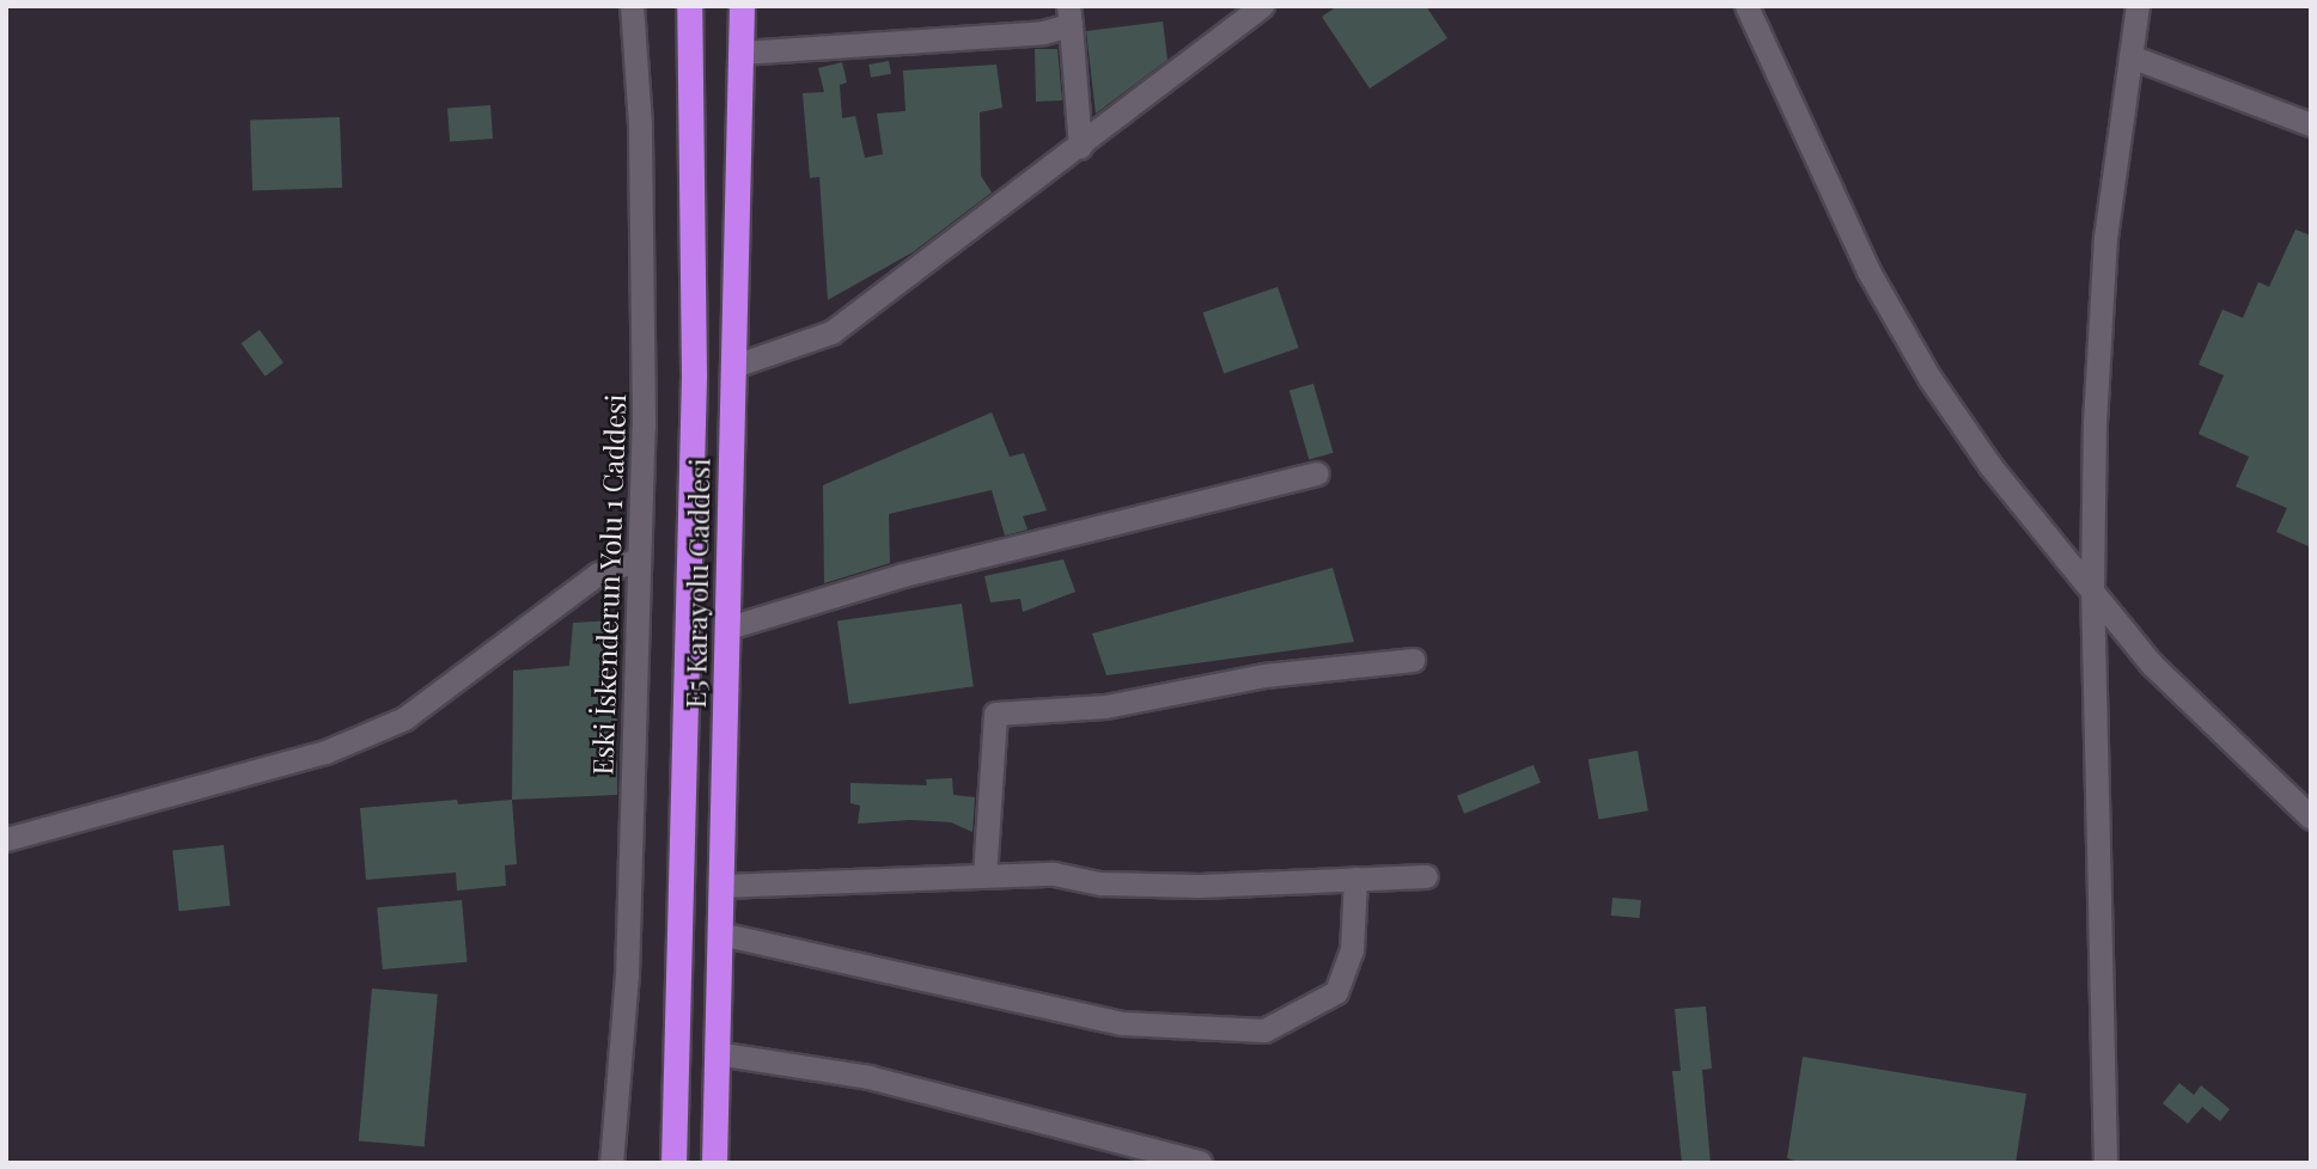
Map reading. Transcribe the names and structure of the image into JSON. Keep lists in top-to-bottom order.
{
  "streets": {
    "highway": ["E5 Karayolu Caddesi"],
    "street": ["Eski İskenderun Yolu 1 Caddesi"]
  }
}
